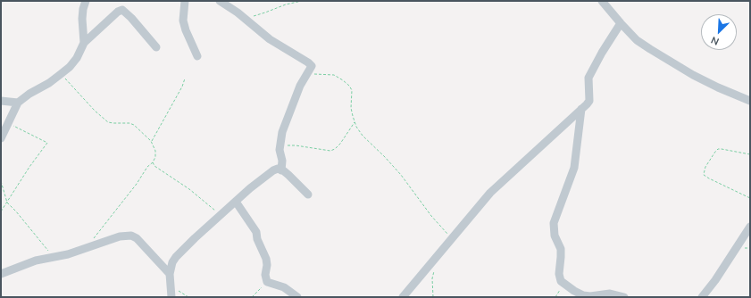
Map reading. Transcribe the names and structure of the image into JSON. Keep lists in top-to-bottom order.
{
  "north": "bottom left"
}
